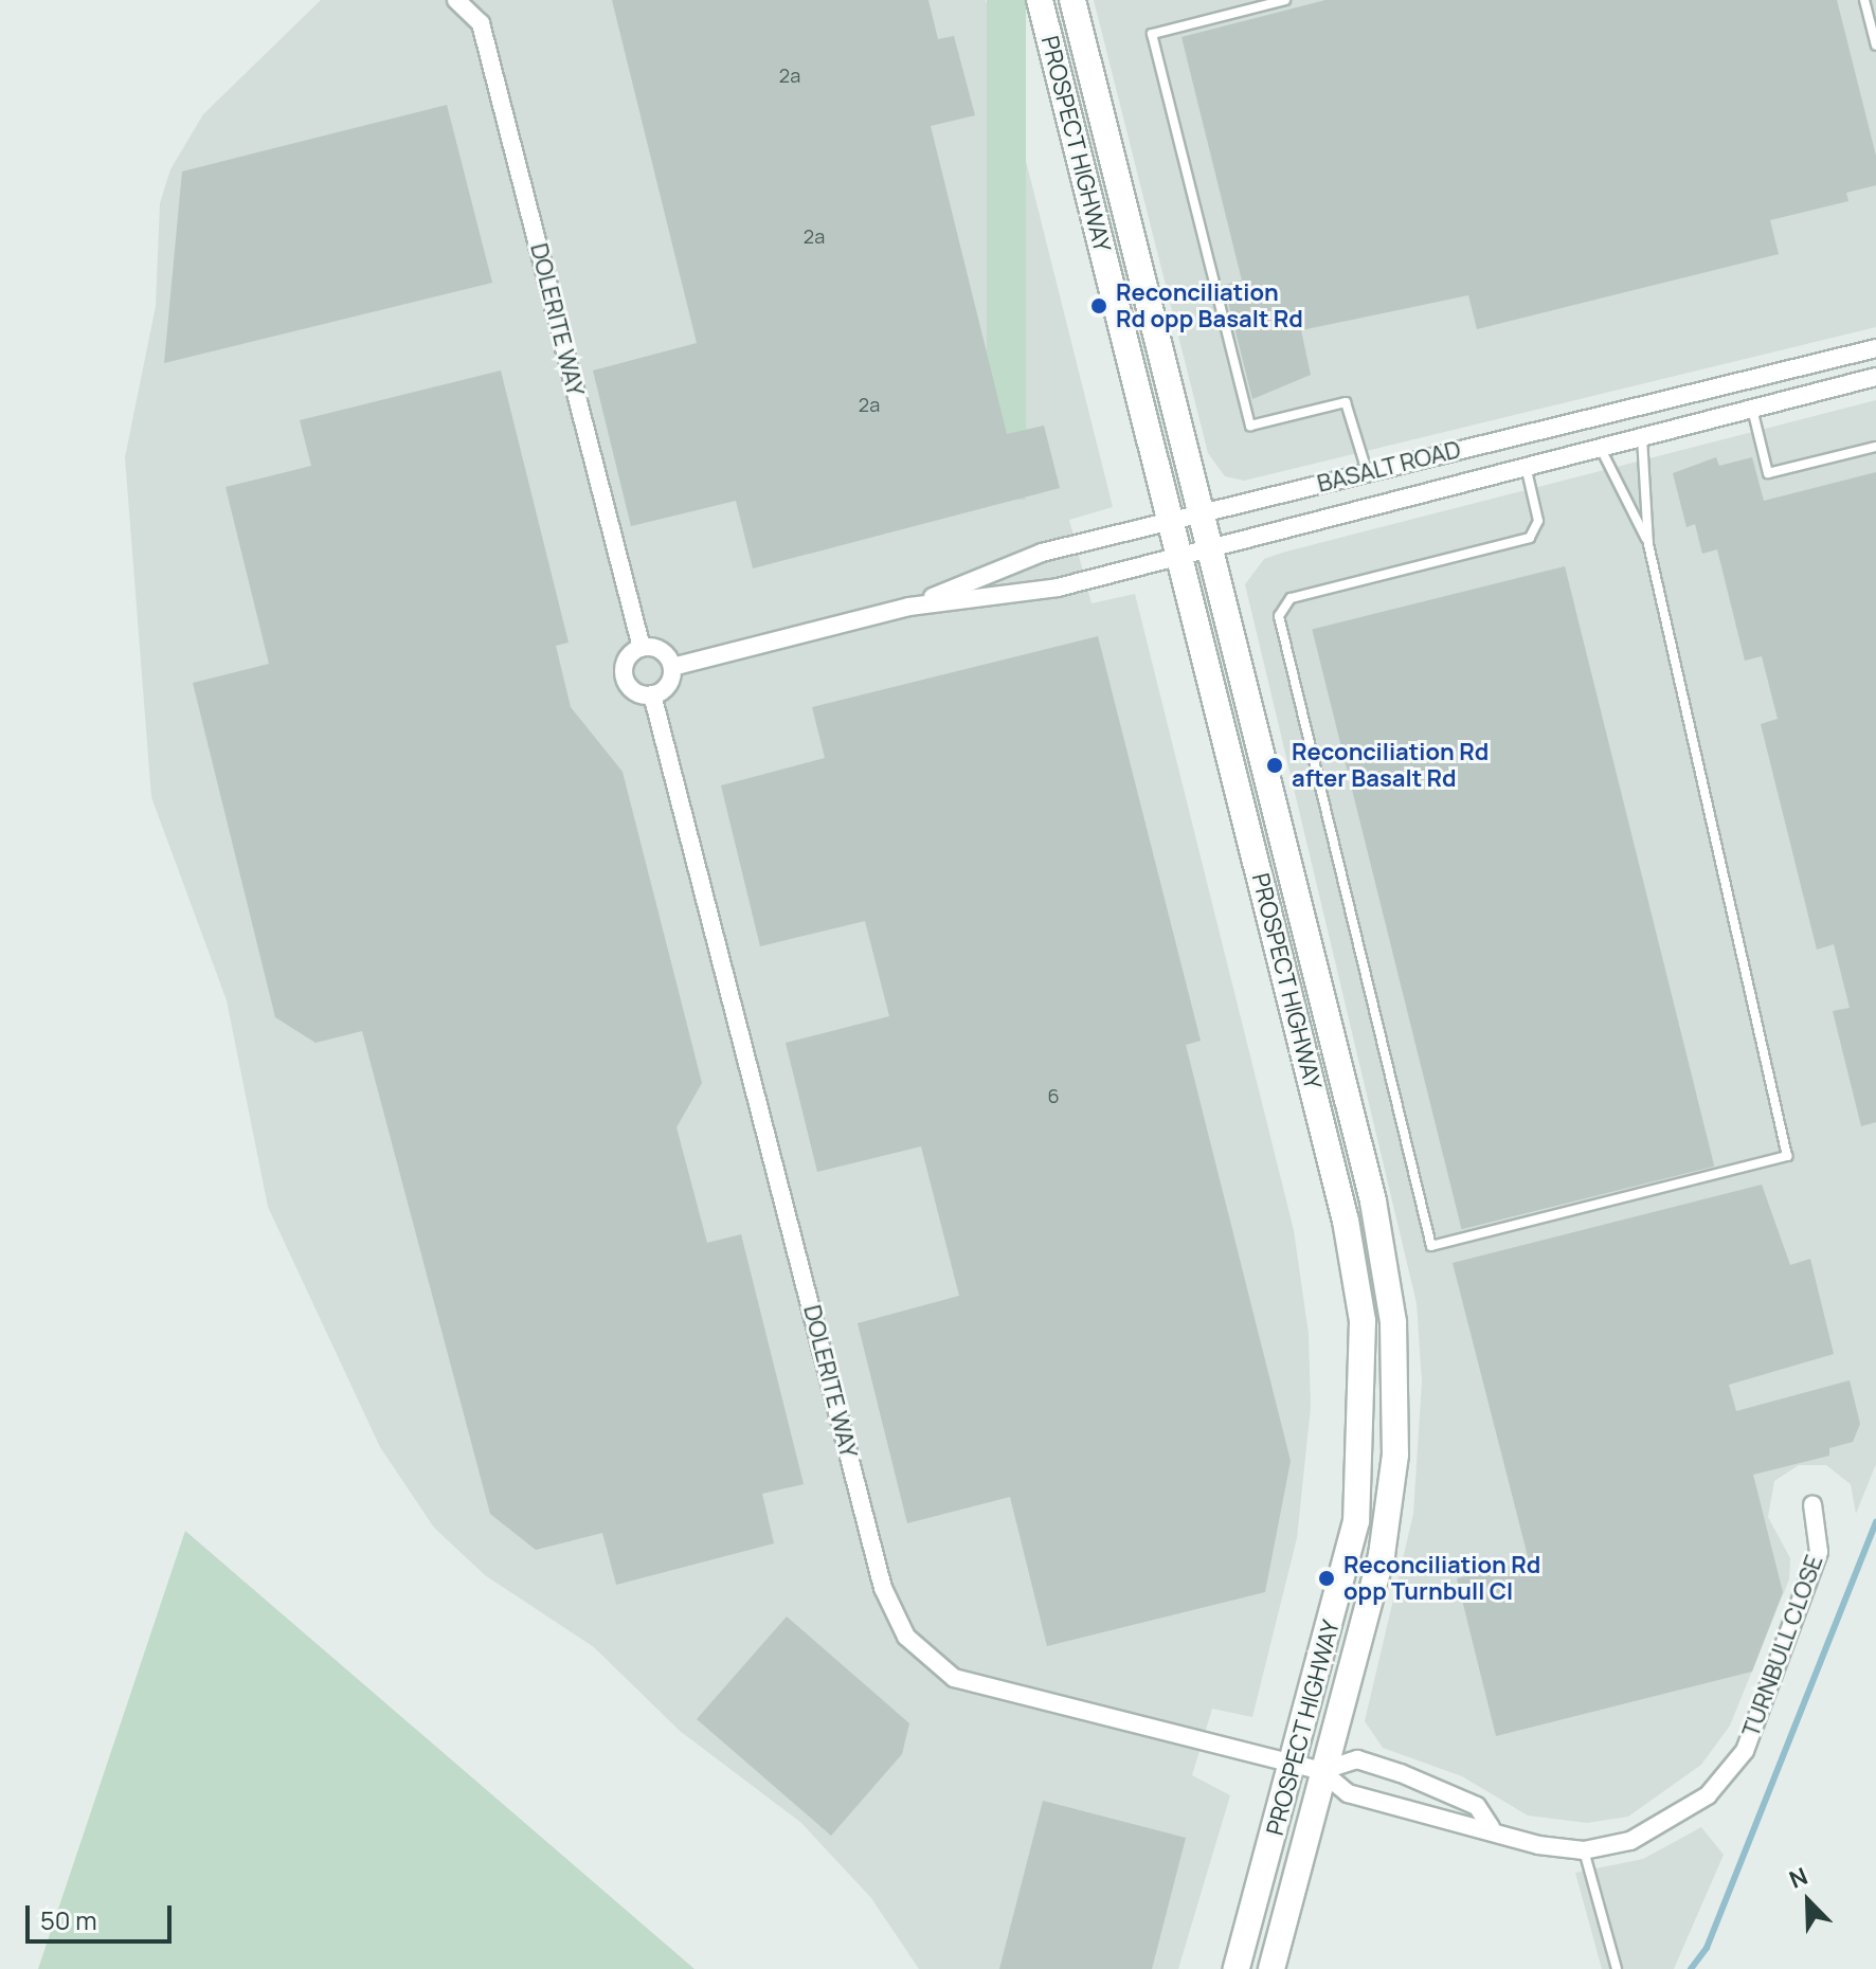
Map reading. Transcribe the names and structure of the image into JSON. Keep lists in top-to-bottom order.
{
  "streets": {
    "main road": ["PROSPECT HIGHWAY"],
    "street": ["DOLERITE WAY", "BASALT ROAD", "TURNBULL CLOSE"]
  },
  "crossings": [
    ["PROSPECT HIGHWAY", "DOLERITE WAY"],
    ["PROSPECT HIGHWAY", "BASALT ROAD"],
    ["PROSPECT HIGHWAY", "TURNBULL CLOSE"],
    ["DOLERITE WAY", "BASALT ROAD"],
    ["DOLERITE WAY", "TURNBULL CLOSE"]
  ],
  "places": ["Reconciliation Rd opp Basalt Rd", "Reconciliation Rd after Basalt Rd", "Reconciliation Rd opp Turnbull Cl"],
  "house_numbers": [
    "2a",
    "2a",
    "2a",
    "6"
  ],
  "scale_bar": "50 m",
  "north": "top left"
}
